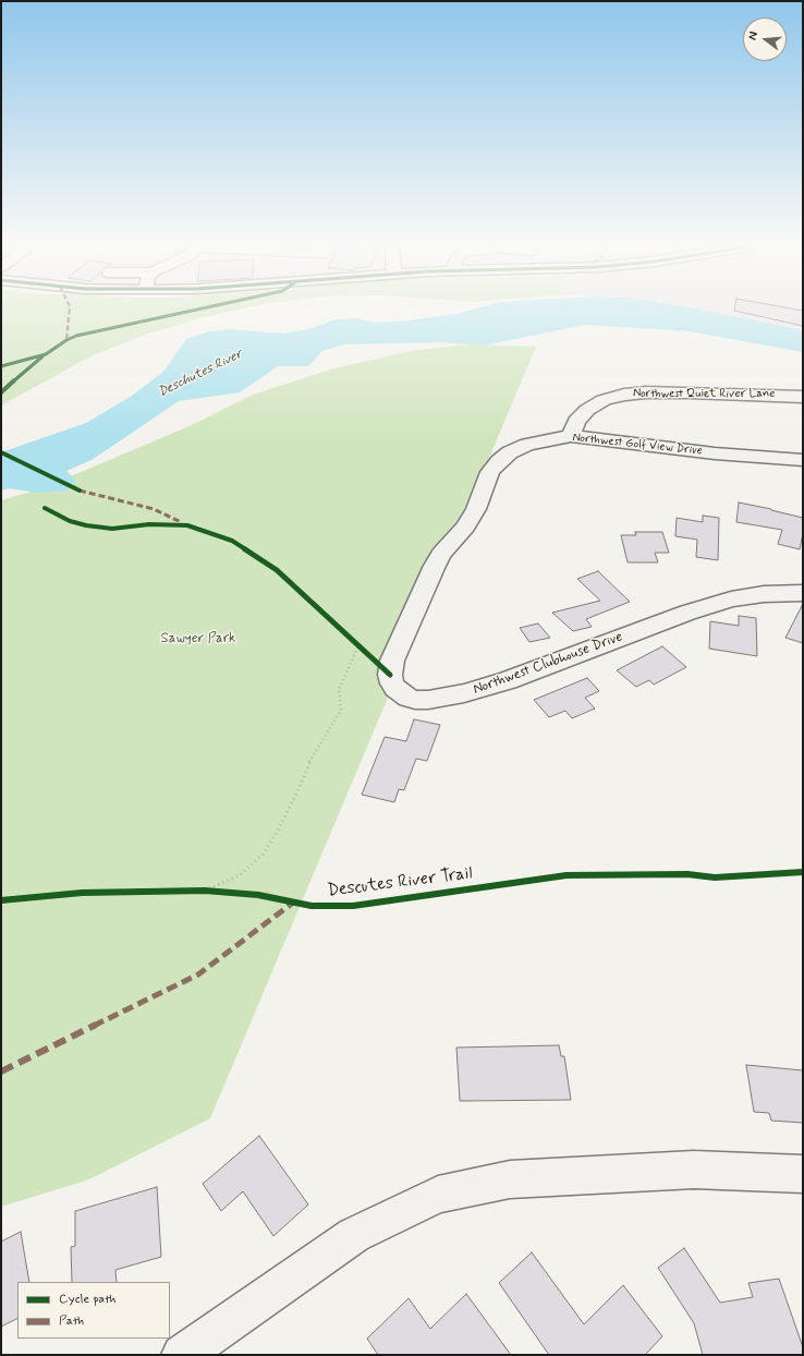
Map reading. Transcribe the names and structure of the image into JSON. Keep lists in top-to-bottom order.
{
  "streets": {
    "street": ["Northwest Quiet River Lane", "Northwest Golf View Drive", "Northwest Clubhouse Drive"],
    "cycle path": ["Descutes River Trail"]
  },
  "crossings": [
    ["Northwest Quiet River Lane", "Northwest Golf View Drive"],
    ["Northwest Golf View Drive", "Northwest Clubhouse Drive"]
  ],
  "water": ["Deschutes River"],
  "parks": ["Sawyer Park"],
  "legend": ["Cycle path", "Path"],
  "north": "left"
}
